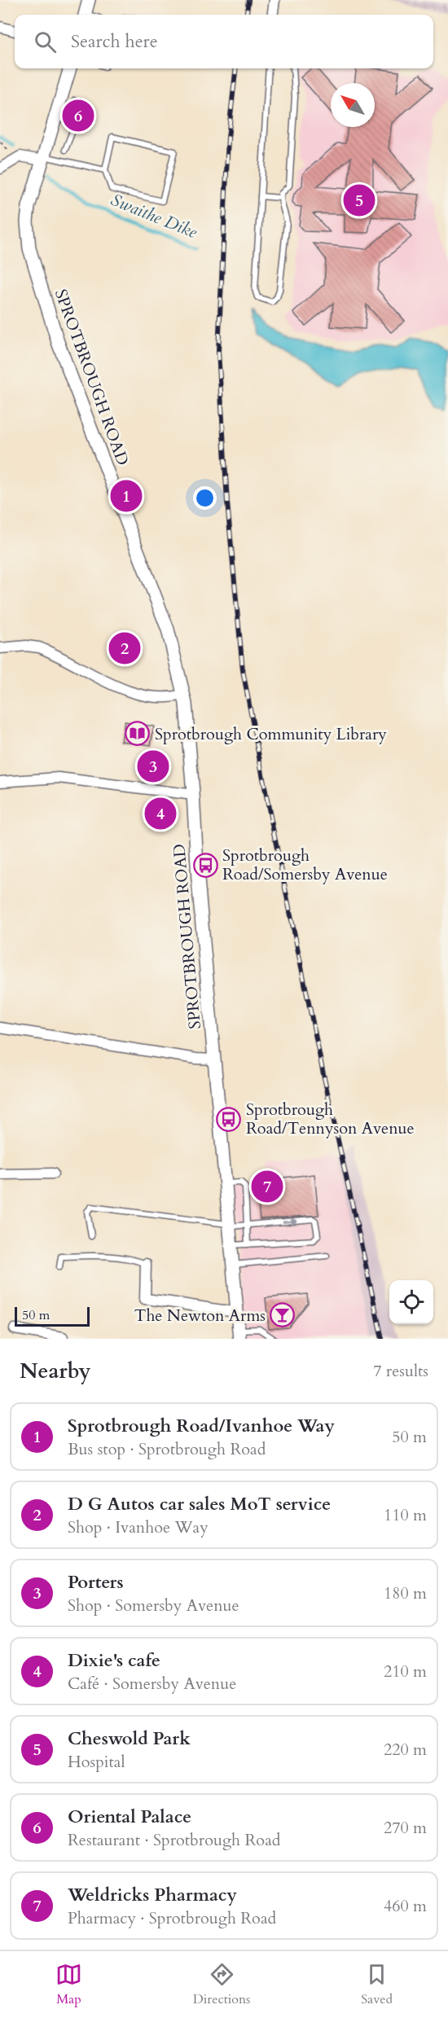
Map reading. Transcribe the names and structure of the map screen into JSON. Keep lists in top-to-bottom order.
{
  "streets": {
    "street": ["SPROTBROUGH ROAD"]
  },
  "water": ["Swaithe Dike"],
  "places": {
    "library": ["Sprotbrough Community Library"],
    "bus stop": ["Sprotbrough Road/Somersby Avenue", "Sprotbrough Road/Tennyson Avenue"],
    "bar": ["The Newton Arms"]
  },
  "scale_bar": "50 m",
  "north": "top left",
  "page": {
    "search": "Search here",
    "pins": [
      "6",
      "5",
      "1",
      "2",
      "3",
      "4",
      "7"
    ],
    "scale": "50 m",
    "heading": ["Nearby", "7 results"],
    "list": [
      {
        "mark": "1",
        "name": "Sprotbrough Road/Ivanhoe Way",
        "note": "Bus stop · Sprotbrough Road",
        "value": "50 m"
      },
      {
        "mark": "2",
        "name": "D G Autos car sales MoT service",
        "note": "Shop · Ivanhoe Way",
        "value": "110 m"
      },
      {
        "mark": "3",
        "name": "Porters",
        "note": "Shop · Somersby Avenue",
        "value": "180 m"
      },
      {
        "mark": "4",
        "name": "Dixie's cafe",
        "note": "Café · Somersby Avenue",
        "value": "210 m"
      },
      {
        "mark": "5",
        "name": "Cheswold Park",
        "note": "Hospital",
        "value": "220 m"
      },
      {
        "mark": "6",
        "name": "Oriental Palace",
        "note": "Restaurant · Sprotbrough Road",
        "value": "270 m"
      },
      {
        "mark": "7",
        "name": "Weldricks Pharmacy",
        "note": "Pharmacy · Sprotbrough Road",
        "value": "460 m"
      }
    ],
    "nav": ["Map", "Directions", "Saved"]
  }
}
